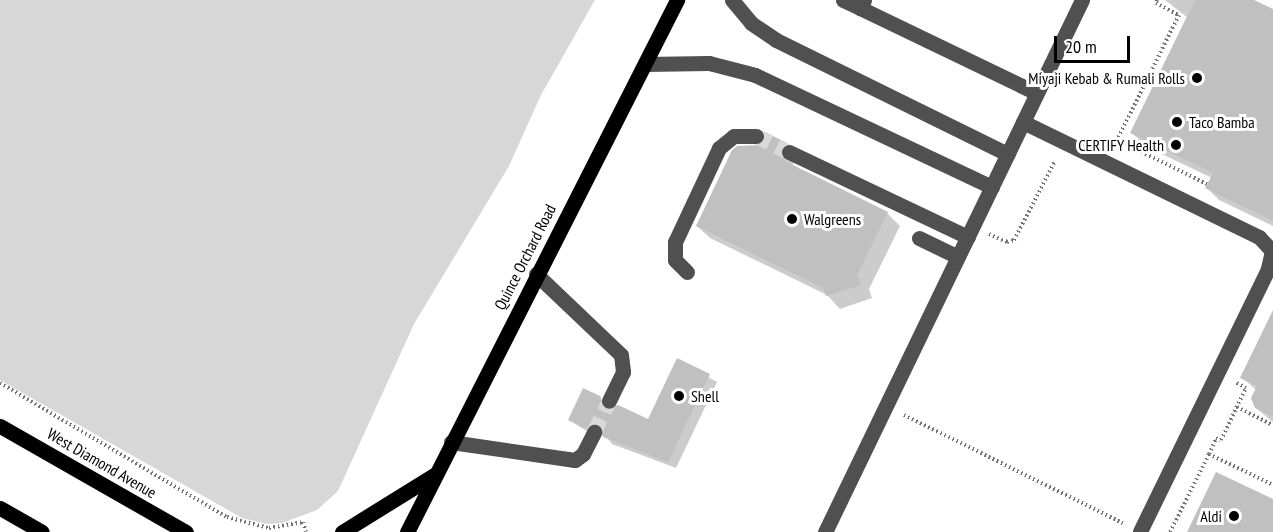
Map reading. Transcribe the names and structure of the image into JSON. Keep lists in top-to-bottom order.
{
  "streets": {
    "main road": ["Quince Orchard Road", "West Diamond Avenue"]
  },
  "places": [
    "Miyaji Kebab & Rumali Rolls",
    "Taco Bamba",
    "CERTIFY Health",
    "Walgreens",
    "Shell",
    "Aldi"
  ],
  "scale_bar": "20 m"
}
